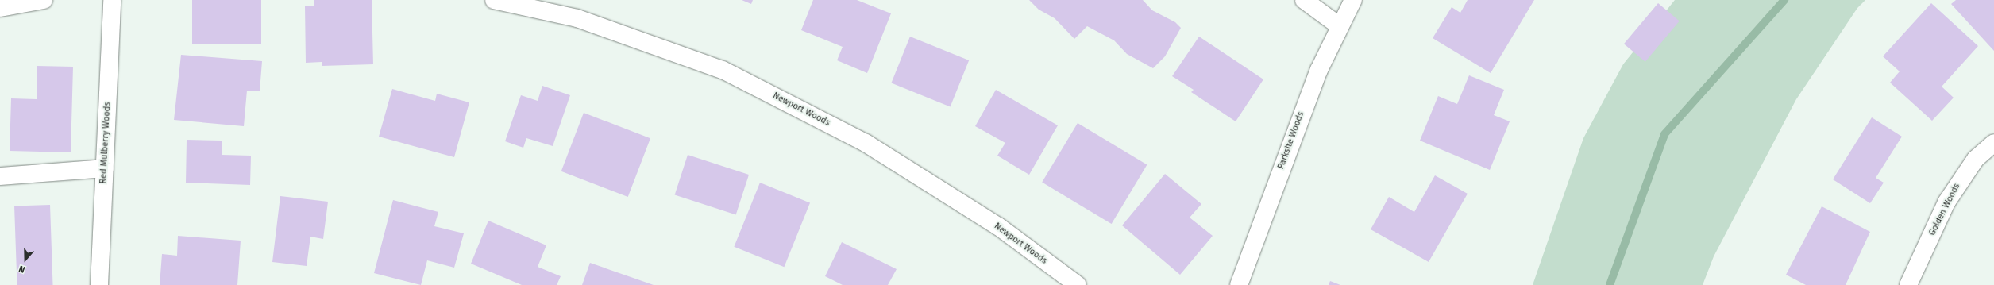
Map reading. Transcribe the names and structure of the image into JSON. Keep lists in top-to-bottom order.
{
  "streets": {
    "street": [
      "Newport Woods",
      "Parksite Woods",
      "Red Mulberry Woods",
      "Golden Woods"
    ]
  },
  "north": "bottom"
}
